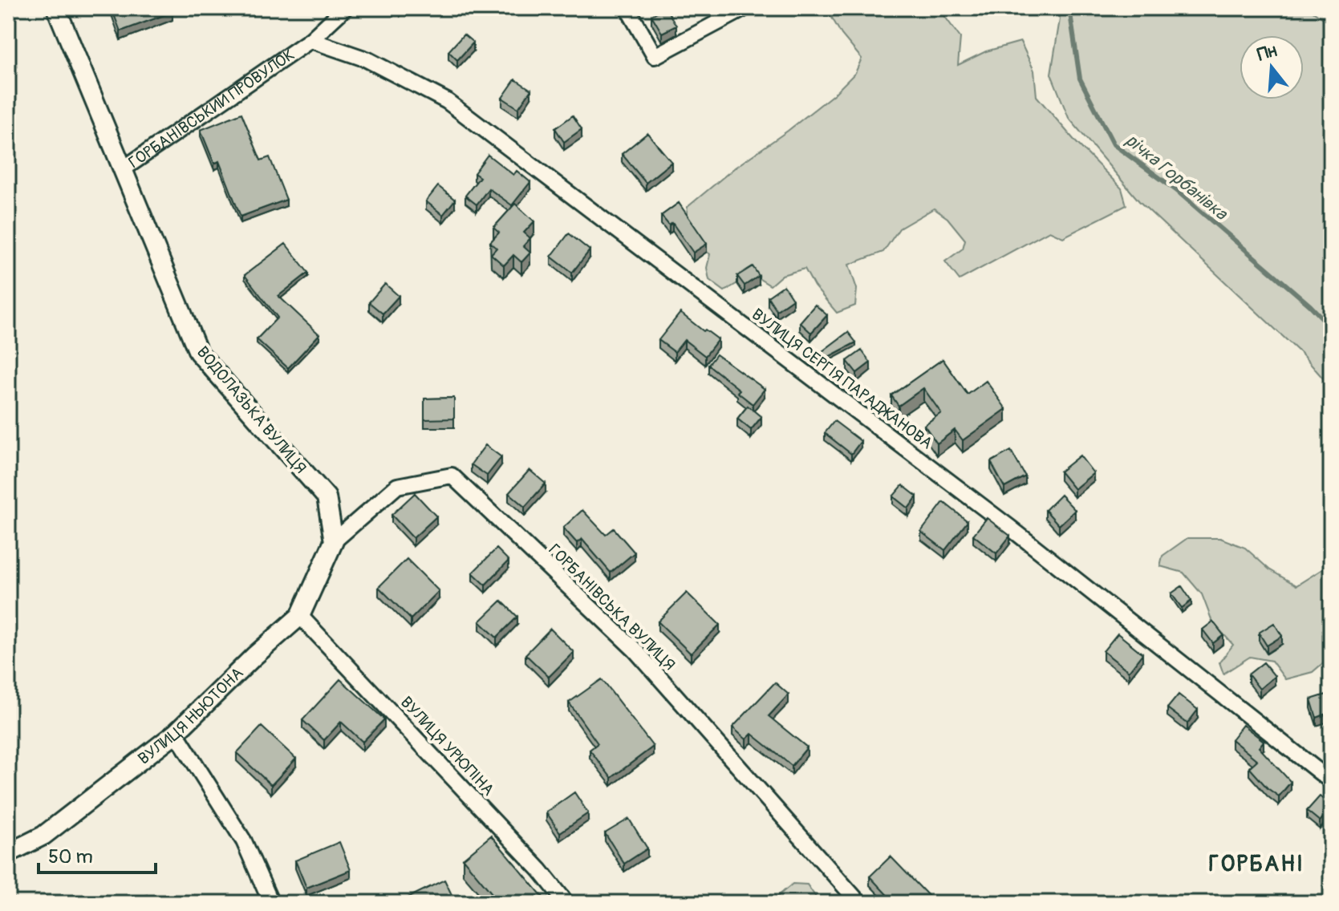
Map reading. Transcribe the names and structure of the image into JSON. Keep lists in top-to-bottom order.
{
  "streets": {
    "street": [
      "ГОРБАНІВСЬКИЙ ПРОВУЛОК",
      "ВУЛИЦЯ СЕРГІЯ ПАРАДЖАНОВА",
      "ВОДОЛАЗЬКА ВУЛИЦЯ",
      "ГОРБАНІВСЬКА ВУЛИЦЯ",
      "ВУЛИЦЯ НЬЮТОНА",
      "ВУЛИЦЯ УРЮПІНА"
    ]
  },
  "crossings": [
    ["ГОРБАНІВСЬКИЙ ПРОВУЛОК", "ВУЛИЦЯ СЕРГІЯ ПАРАДЖАНОВА"],
    ["ГОРБАНІВСЬКИЙ ПРОВУЛОК", "ВОДОЛАЗЬКА ВУЛИЦЯ"],
    ["ВОДОЛАЗЬКА ВУЛИЦЯ", "ГОРБАНІВСЬКА ВУЛИЦЯ"],
    ["ВОДОЛАЗЬКА ВУЛИЦЯ", "ВУЛИЦЯ НЬЮТОНА"],
    ["ГОРБАНІВСЬКА ВУЛИЦЯ", "ВУЛИЦЯ НЬЮТОНА"],
    ["ВУЛИЦЯ НЬЮТОНА", "ВУЛИЦЯ УРЮПІНА"]
  ],
  "districts": ["ГОРБАНІ"],
  "water": ["річка Горбанівка"],
  "scale_bar": "50 m",
  "north": "top"
}
